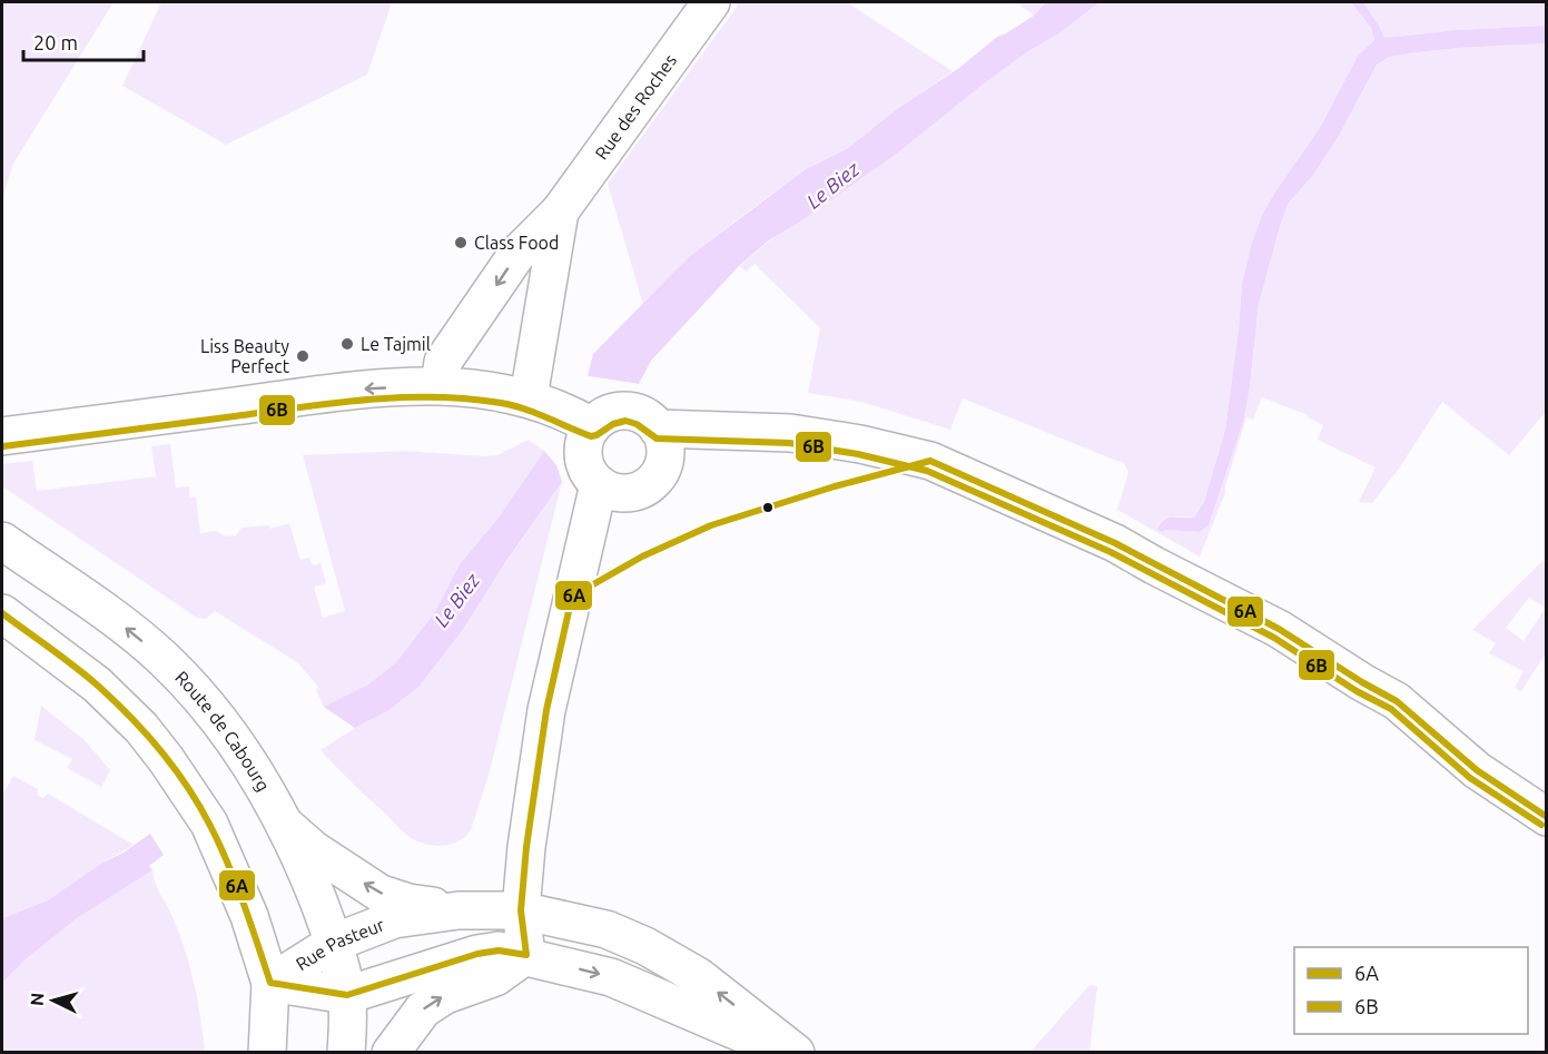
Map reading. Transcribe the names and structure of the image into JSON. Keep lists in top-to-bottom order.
{
  "streets": {
    "street": ["Rue des Roches", "Route de Cabourg", "Rue Pasteur"]
  },
  "crossings": [
    ["Route de Cabourg", "Rue Pasteur"]
  ],
  "water": ["Le Biez"],
  "places": ["Class Food", "Le Tajmil", "Liss Beauty Perfect"],
  "lines": ["transit line 6B", "transit line 6A"],
  "legend": ["6A", "6B"],
  "scale_bar": "20 m",
  "north": "left"
}
